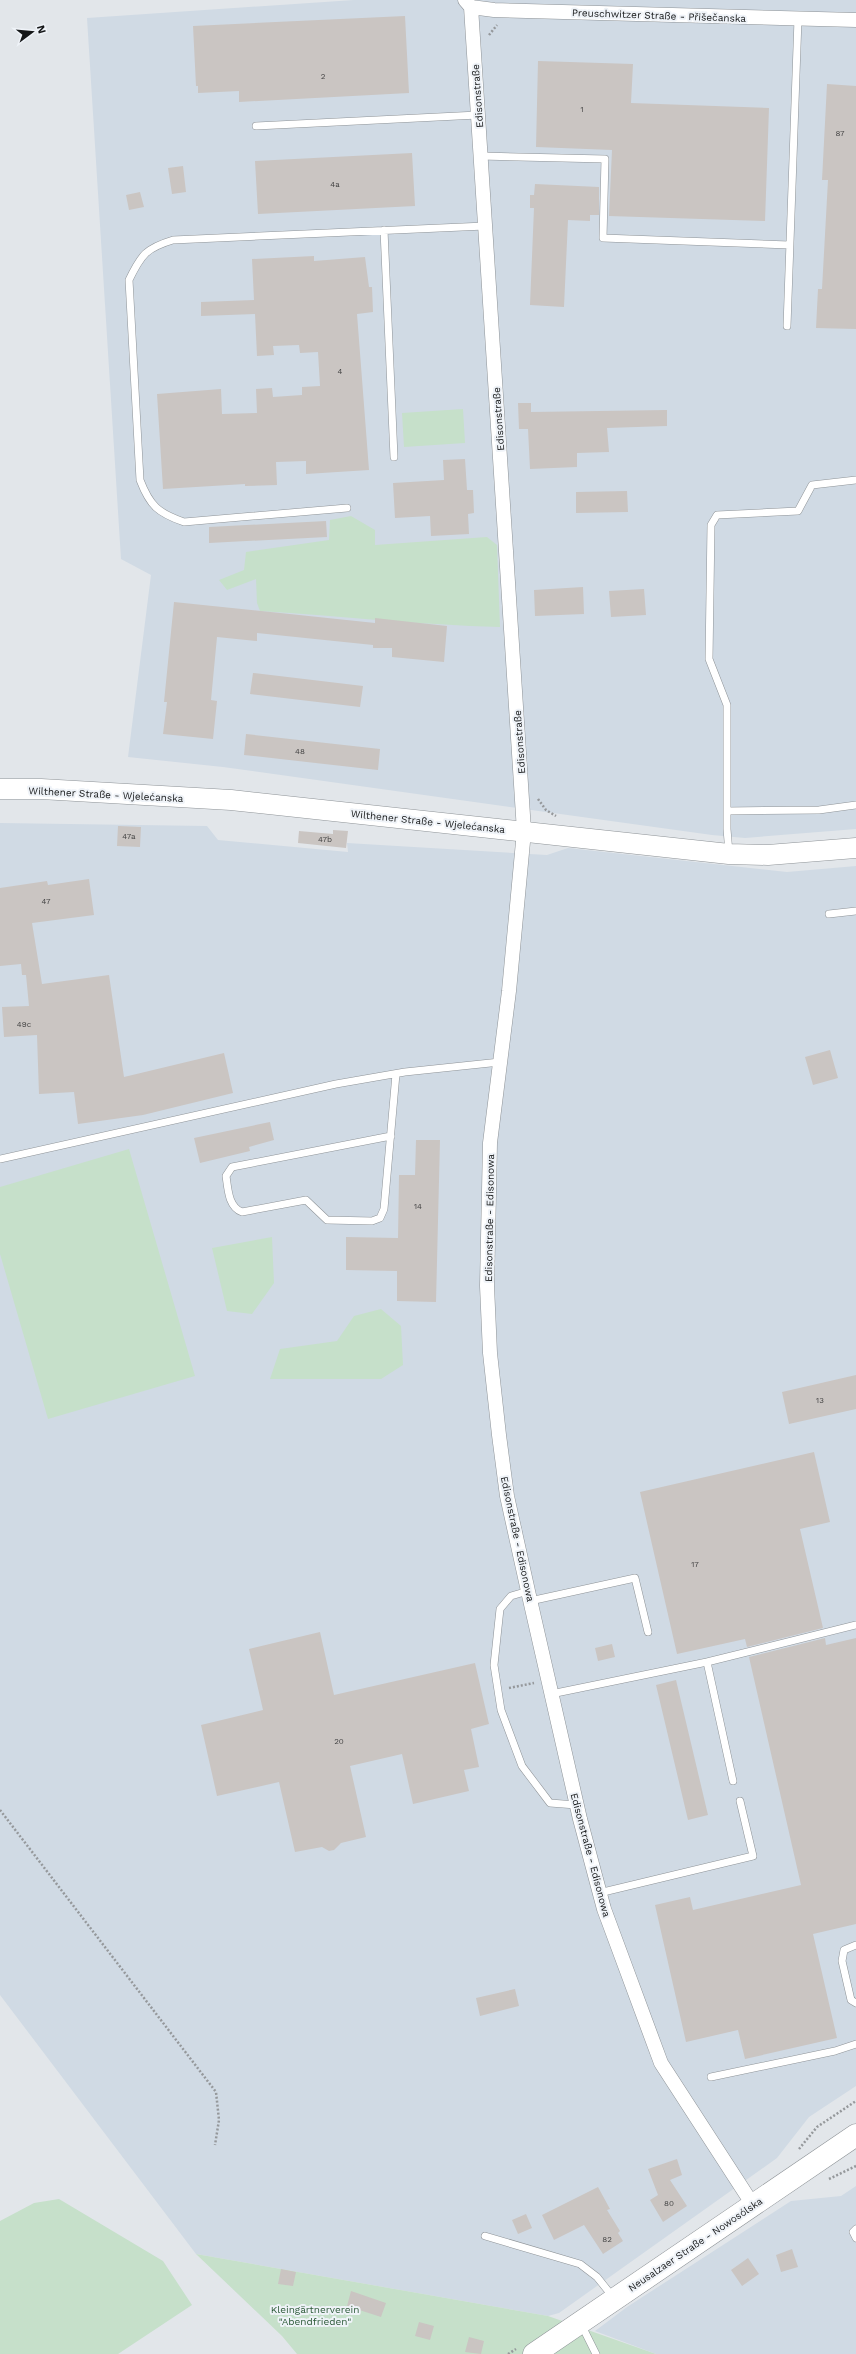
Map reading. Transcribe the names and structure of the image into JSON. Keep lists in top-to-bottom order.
{
  "streets": {
    "main road": ["Wilthener Straße - Wjelećanska", "Neusalzaer Straße - Nowosólska"],
    "street": ["Preuschwitzer Straße - Přišečanska", "Edisonstraße", "Edisonstraße - Edisonowa"]
  },
  "crossings": [
    ["Preuschwitzer Straße - Přišečanska", "Edisonstraße"],
    ["Edisonstraße", "Wilthener Straße - Wjelećanska"],
    ["Edisonstraße", "Edisonstraße - Edisonowa"],
    ["Wilthener Straße - Wjelećanska", "Edisonstraße - Edisonowa"],
    ["Edisonstraße - Edisonowa", "Neusalzaer Straße - Nowosólska"]
  ],
  "parks": ["Kleingärtnerverein \"Abendfrieden\""],
  "house_numbers": [
    "2",
    "1",
    "87",
    "4a",
    "4",
    "48",
    "47a",
    "47b",
    "47",
    "49c",
    "14",
    "13",
    "17",
    "20",
    "80",
    "82"
  ],
  "north": "right"
}
